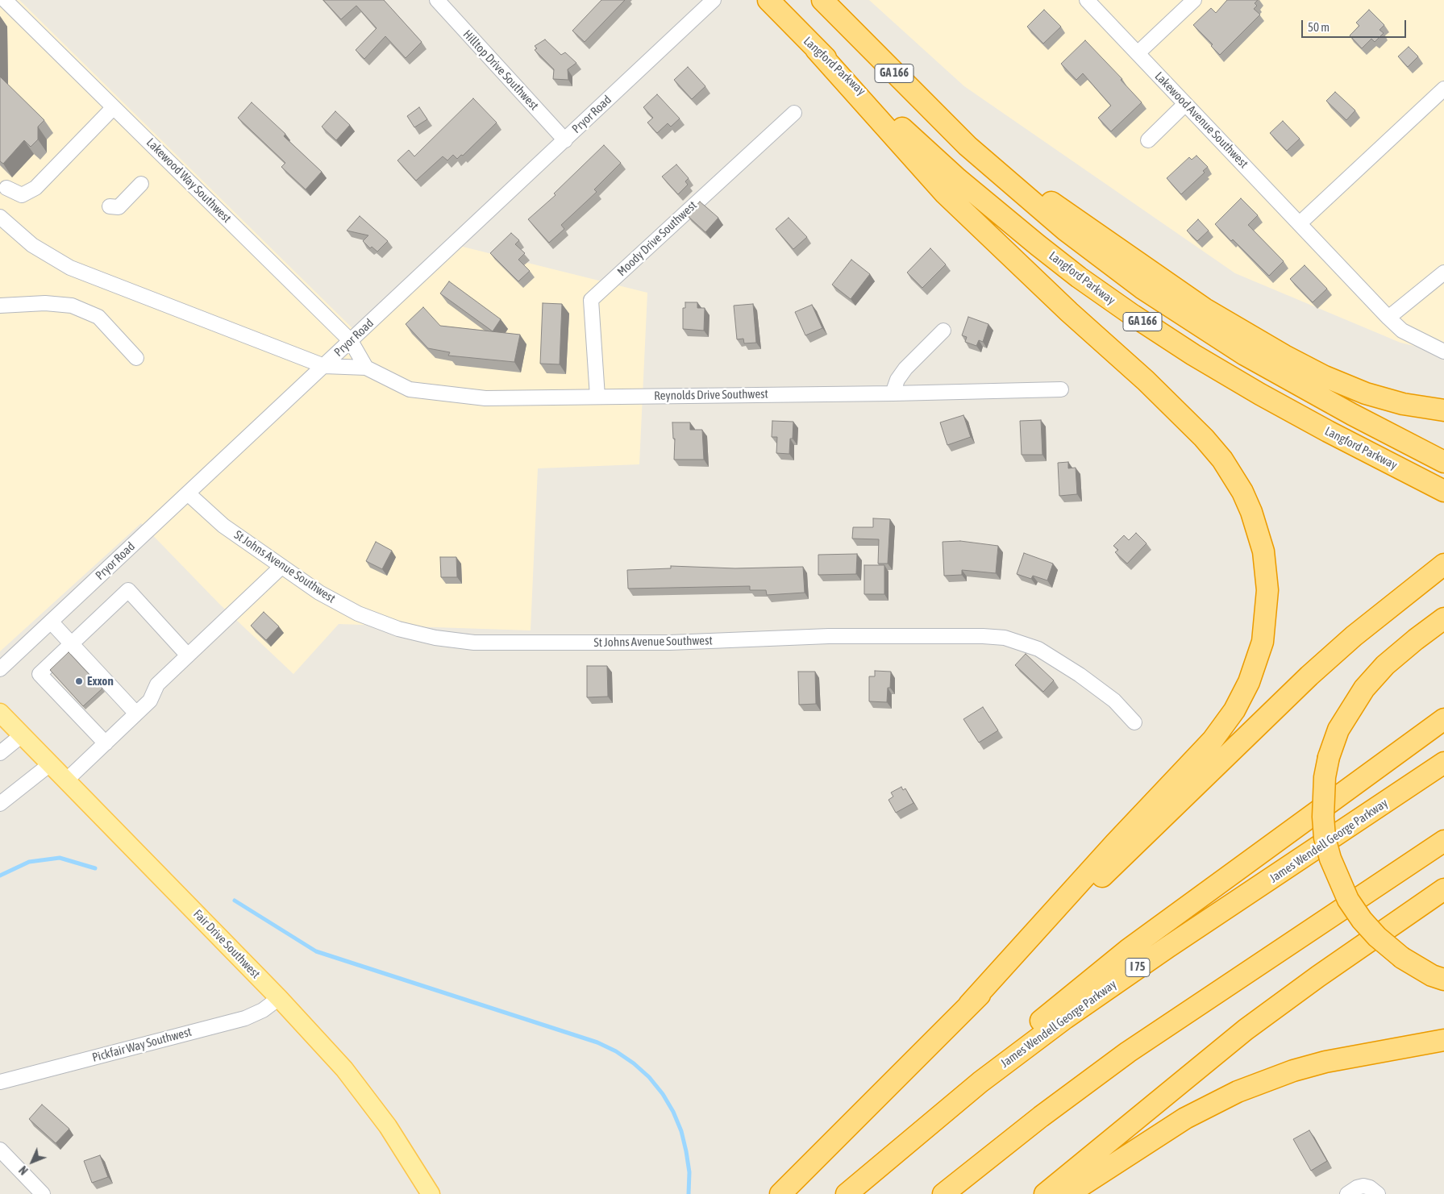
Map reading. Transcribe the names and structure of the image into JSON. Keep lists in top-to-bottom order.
{
  "streets": {
    "highway": [
      "Langford Parkway",
      "GA 166",
      "James Wendell George Parkway",
      "I 75"
    ],
    "main road": ["Fair Drive Southwest"],
    "street": [
      "Hilltop Drive Southwest",
      "Pryor Road",
      "Lakewood Avenue Southwest",
      "Lakewood Way Southwest",
      "Moody Drive Southwest",
      "Reynolds Drive Southwest",
      "St Johns Avenue Southwest",
      "Pickfair Way Southwest"
    ]
  },
  "crossings": [
    ["Hilltop Drive Southwest", "Pryor Road"],
    ["Pryor Road", "Lakewood Way Southwest"],
    ["Pryor Road", "St Johns Avenue Southwest"],
    ["Lakewood Way Southwest", "Reynolds Drive Southwest"],
    ["Moody Drive Southwest", "Reynolds Drive Southwest"],
    ["Fair Drive Southwest", "Pickfair Way Southwest"]
  ],
  "places": ["Exxon"],
  "scale_bar": "50 m",
  "north": "bottom left"
}
